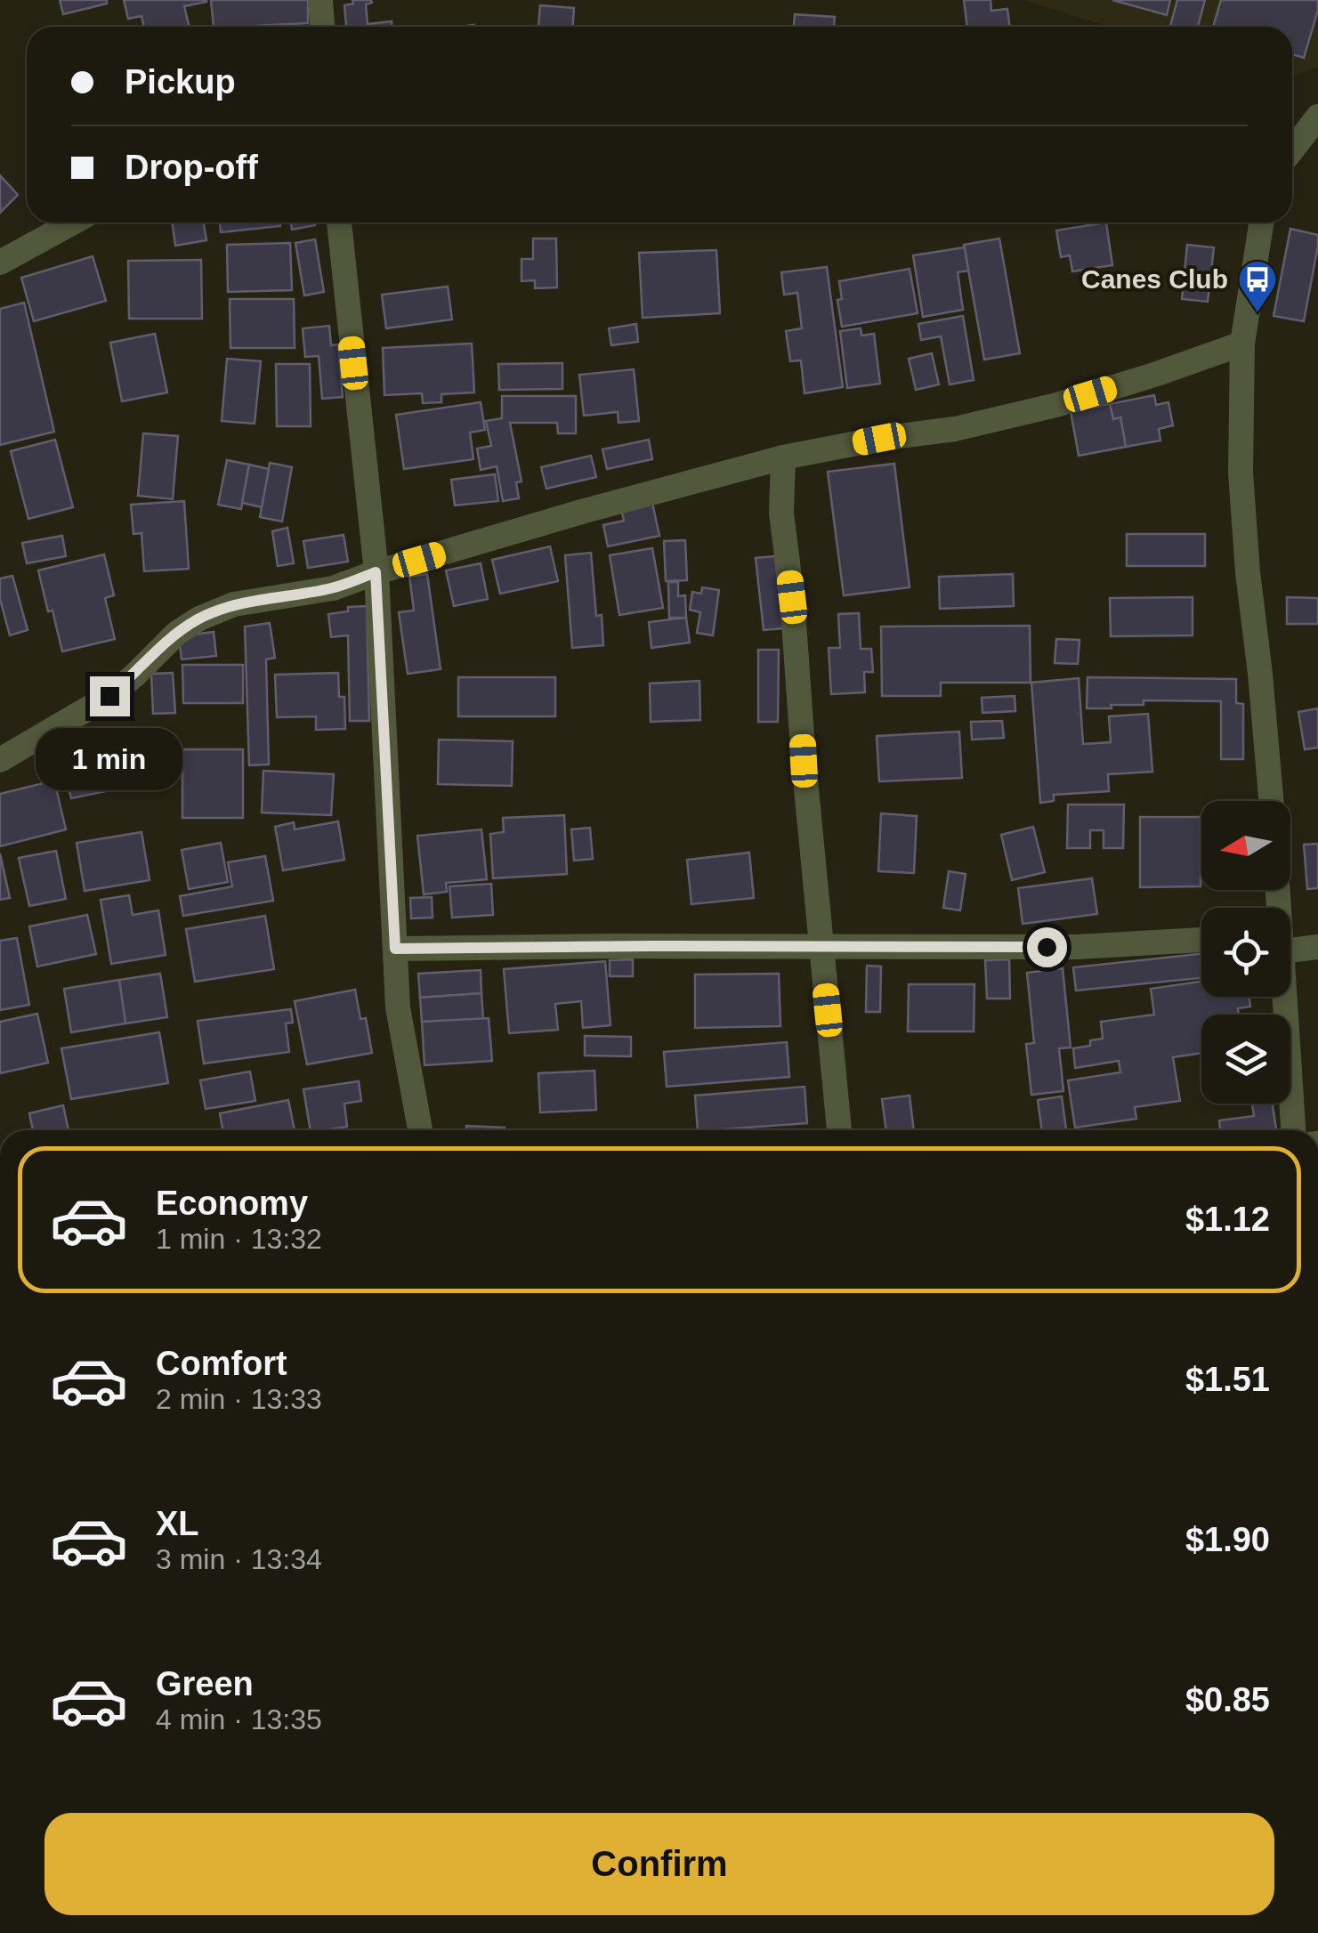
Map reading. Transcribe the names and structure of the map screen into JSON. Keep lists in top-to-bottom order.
{
  "places": {
    "bus stop": ["Canes Club"]
  },
  "north": "left",
  "page": {
    "banner": ["Pickup", "Drop-off"],
    "bubble": "1 min",
    "list": [
      {
        "name": "Economy",
        "note": "1 min · 13:32",
        "value": "$1.12"
      },
      {
        "name": "Comfort",
        "note": "2 min · 13:33",
        "value": "$1.51"
      },
      {
        "name": "XL",
        "note": "3 min · 13:34",
        "value": "$1.90"
      },
      {
        "name": "Green",
        "note": "4 min · 13:35",
        "value": "$0.85"
      }
    ],
    "buttons": "Confirm"
  }
}
